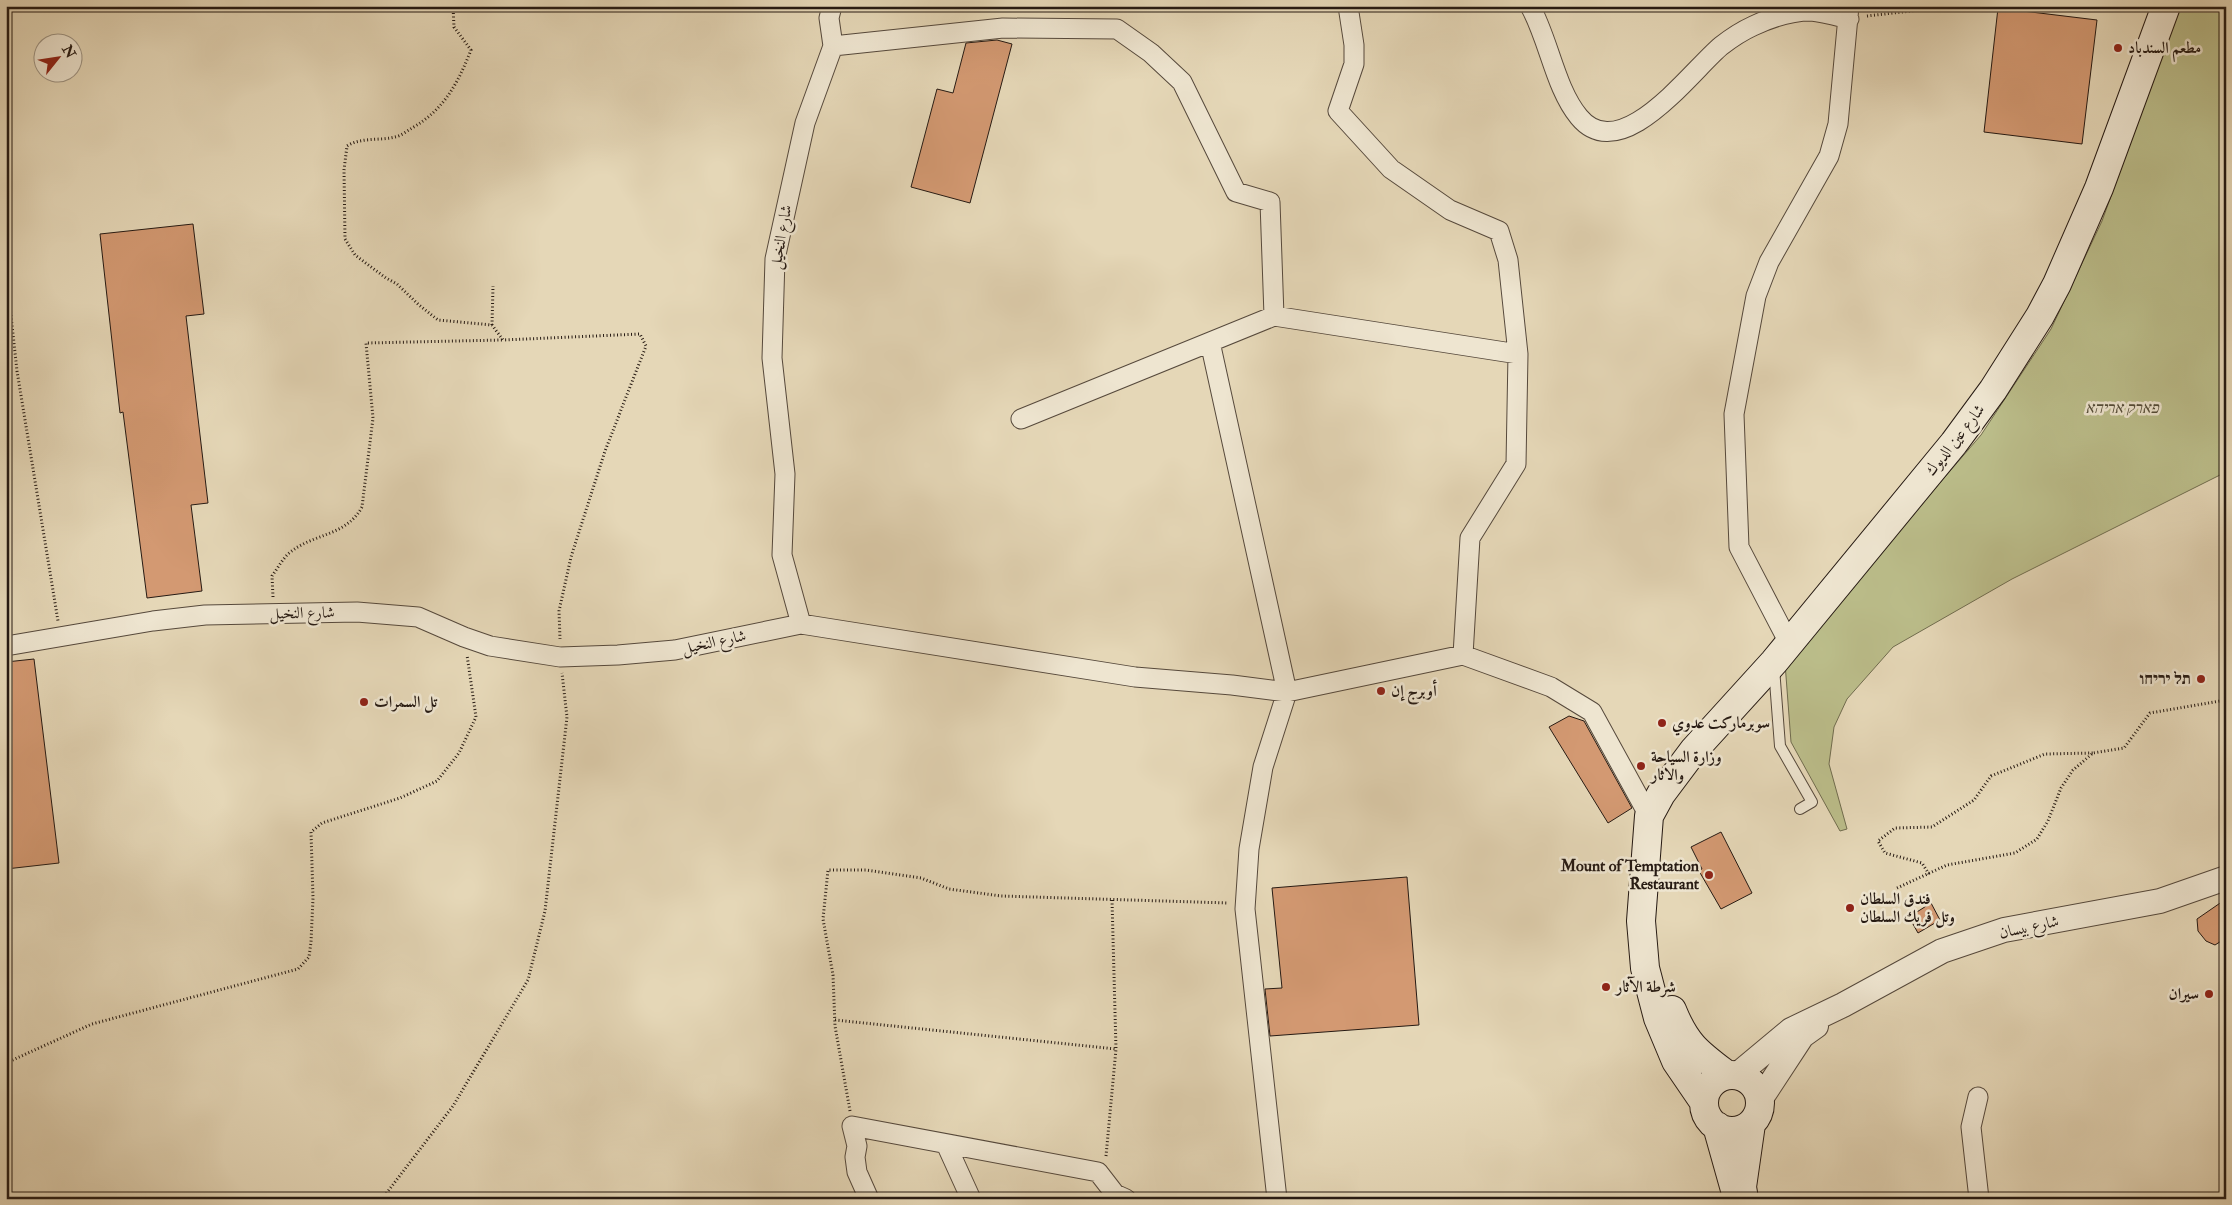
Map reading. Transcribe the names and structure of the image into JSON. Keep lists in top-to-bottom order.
{
  "streets": {
    "main road": ["شارع عين الديوك"],
    "street": ["شارع النخيل", "شارع بيسان"]
  },
  "parks": ["פארק אריהא"],
  "places": [
    "مطعم السندباد",
    "תל יריחו",
    "أوبرج إن",
    "تل السمرات",
    "سوبرماركت عدوي",
    "وزارة السياحة والاثار",
    "Mount of Temptation Restaurant",
    "فندق السلطان وتل فريك السلطان",
    "شرطة الآثار",
    "سيران"
  ],
  "north": "top right"
}
